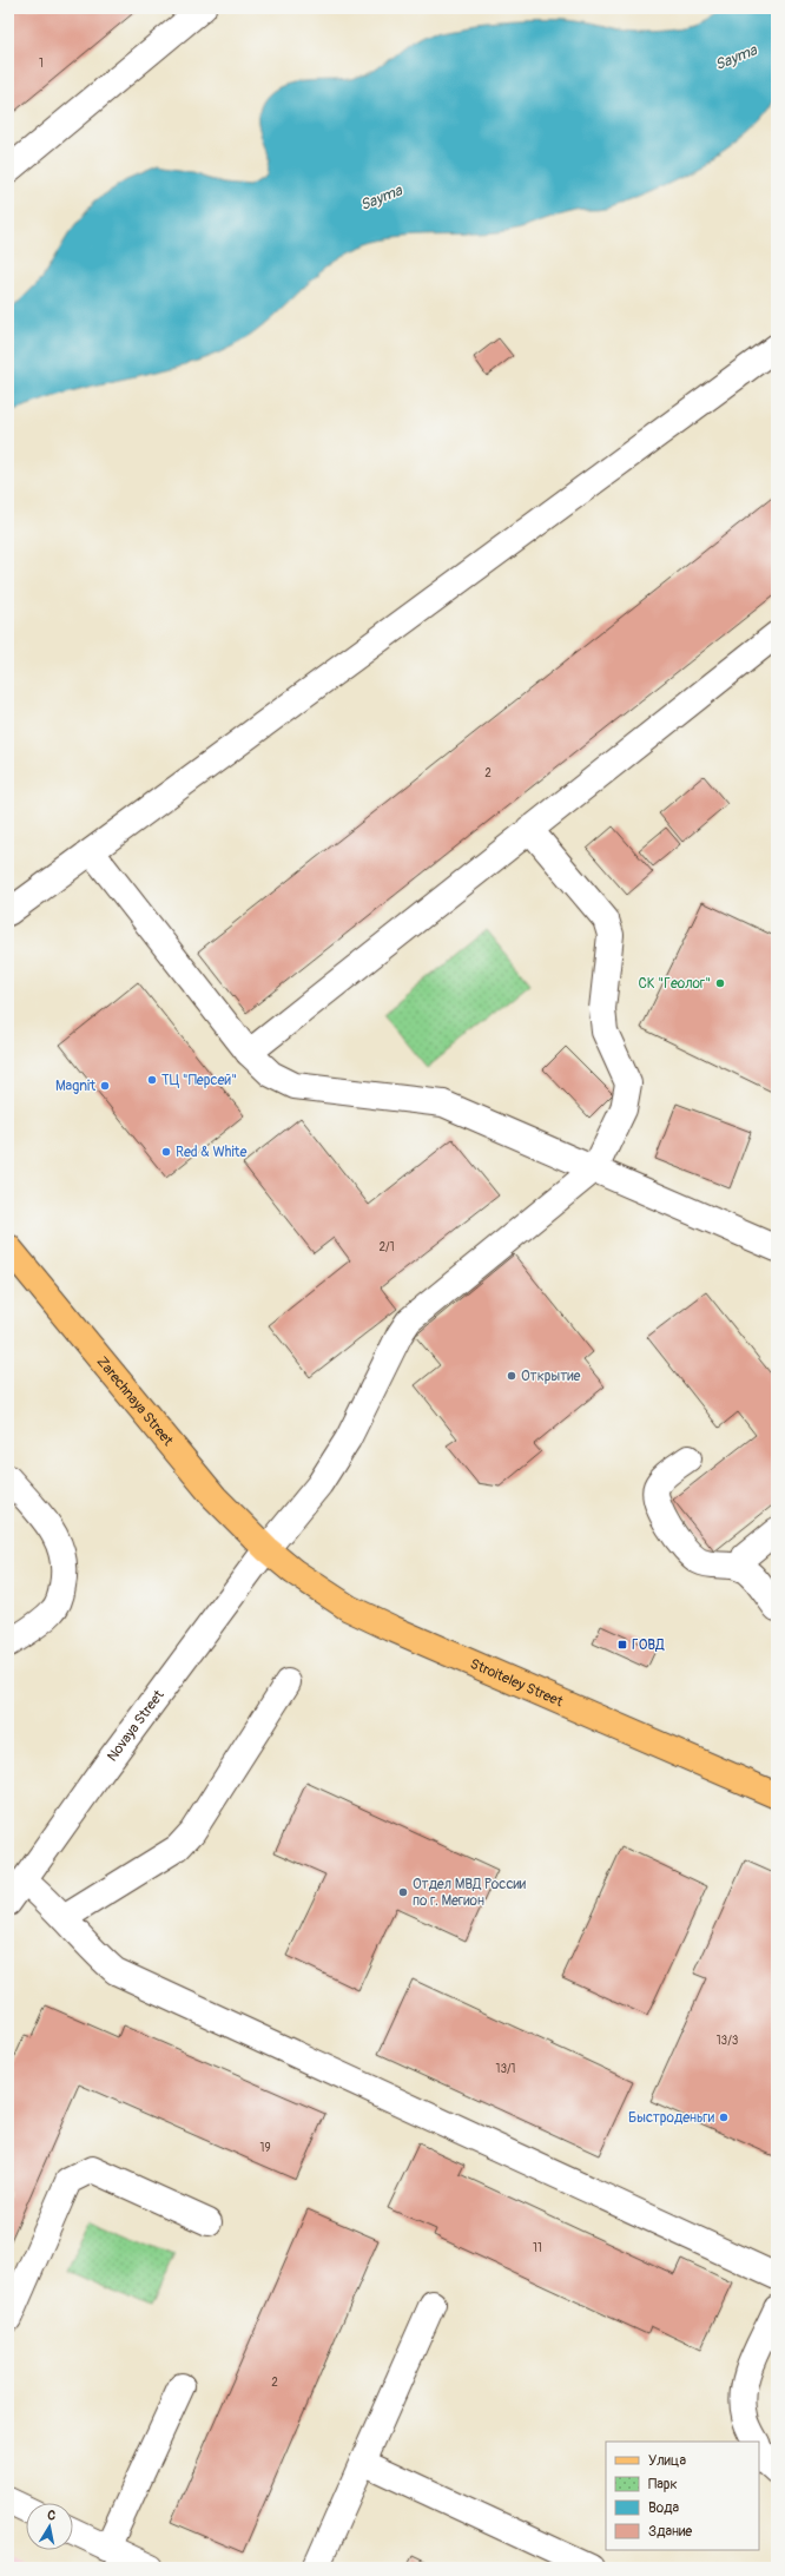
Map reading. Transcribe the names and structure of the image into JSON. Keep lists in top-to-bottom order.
{
  "streets": {
    "main road": ["Zarechnaya Street", "Stroiteley Street"],
    "street": ["Novaya Street"]
  },
  "crossings": [
    ["Zarechnaya Street", "Stroiteley Street"],
    ["Zarechnaya Street", "Novaya Street"],
    ["Stroiteley Street", "Novaya Street"]
  ],
  "water": ["Sayma"],
  "places": {
    "other": [
      "СК \"Геолог\"",
      "ТЦ \"Персей\"",
      "Magnit",
      "Red & White",
      "Открытие",
      "Отдел МВД России по г. Мегион",
      "Быстроденьги"
    ],
    "transit": ["ГОВД"]
  },
  "house_numbers": [
    "1",
    "2",
    "2/1",
    "13/3",
    "13/1",
    "19",
    "11",
    "2"
  ],
  "legend": [
    "Улица",
    "Парк",
    "Вода",
    "Здание"
  ],
  "north": "top"
}
